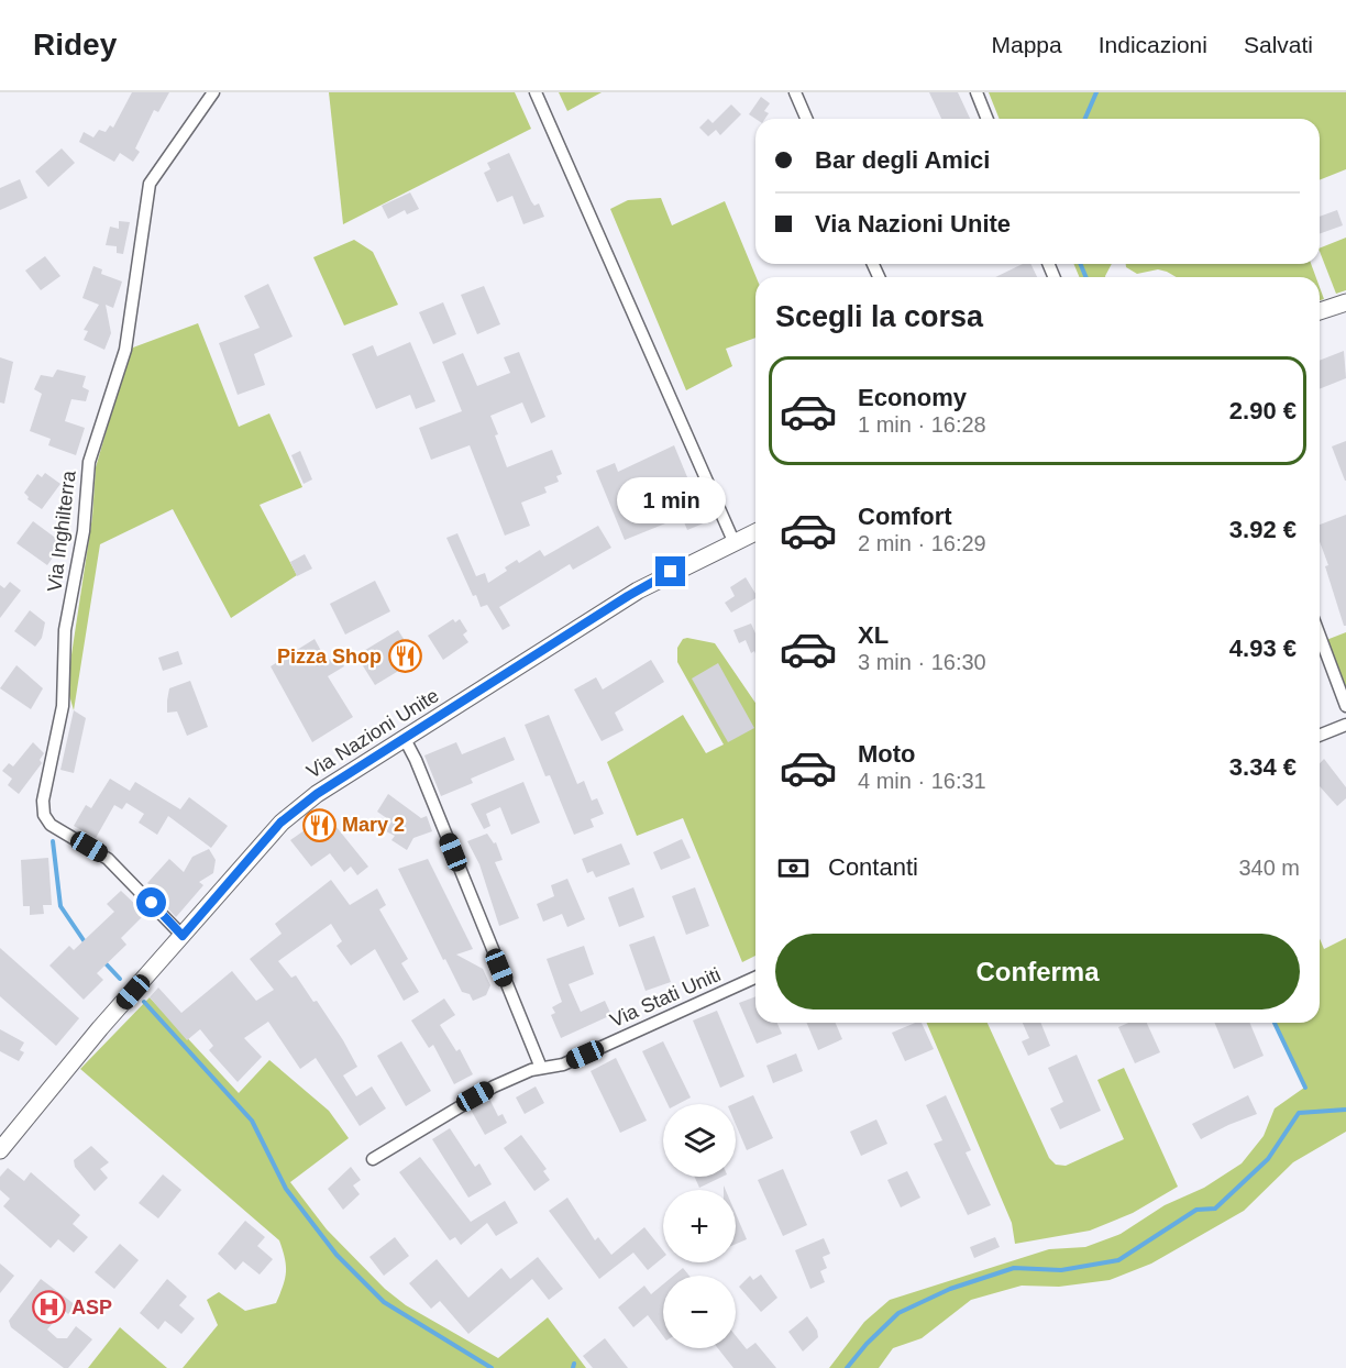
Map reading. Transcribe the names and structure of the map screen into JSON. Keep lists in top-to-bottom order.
{
  "streets": {
    "street": ["Via Inghilterra", "Via Nazioni Unite", "Via Stati Uniti"]
  },
  "crossings": [
    ["Via Inghilterra", "Via Nazioni Unite"]
  ],
  "places": {
    "restaurant": ["Pizza Shop", "Mary 2"],
    "hospital": ["ASP"]
  },
  "page": {
    "header": "Ridey",
    "nav": ["Mappa", "Indicazioni", "Salvati"],
    "banner": ["Bar degli Amici", "Via Nazioni Unite"],
    "heading": "Scegli la corsa",
    "list": [
      {
        "name": "Economy",
        "note": "1 min · 16:28",
        "value": "2.90 €"
      },
      {
        "name": "Comfort",
        "note": "2 min · 16:29",
        "value": "3.92 €"
      },
      {
        "name": "XL",
        "note": "3 min · 16:30",
        "value": "4.93 €"
      },
      {
        "name": "Moto",
        "note": "4 min · 16:31",
        "value": "3.34 €"
      }
    ],
    "bubble": "1 min",
    "pay": ["Contanti", "340 m"],
    "buttons": "Conferma",
    "map_buttons": ["+", "−"]
  }
}
